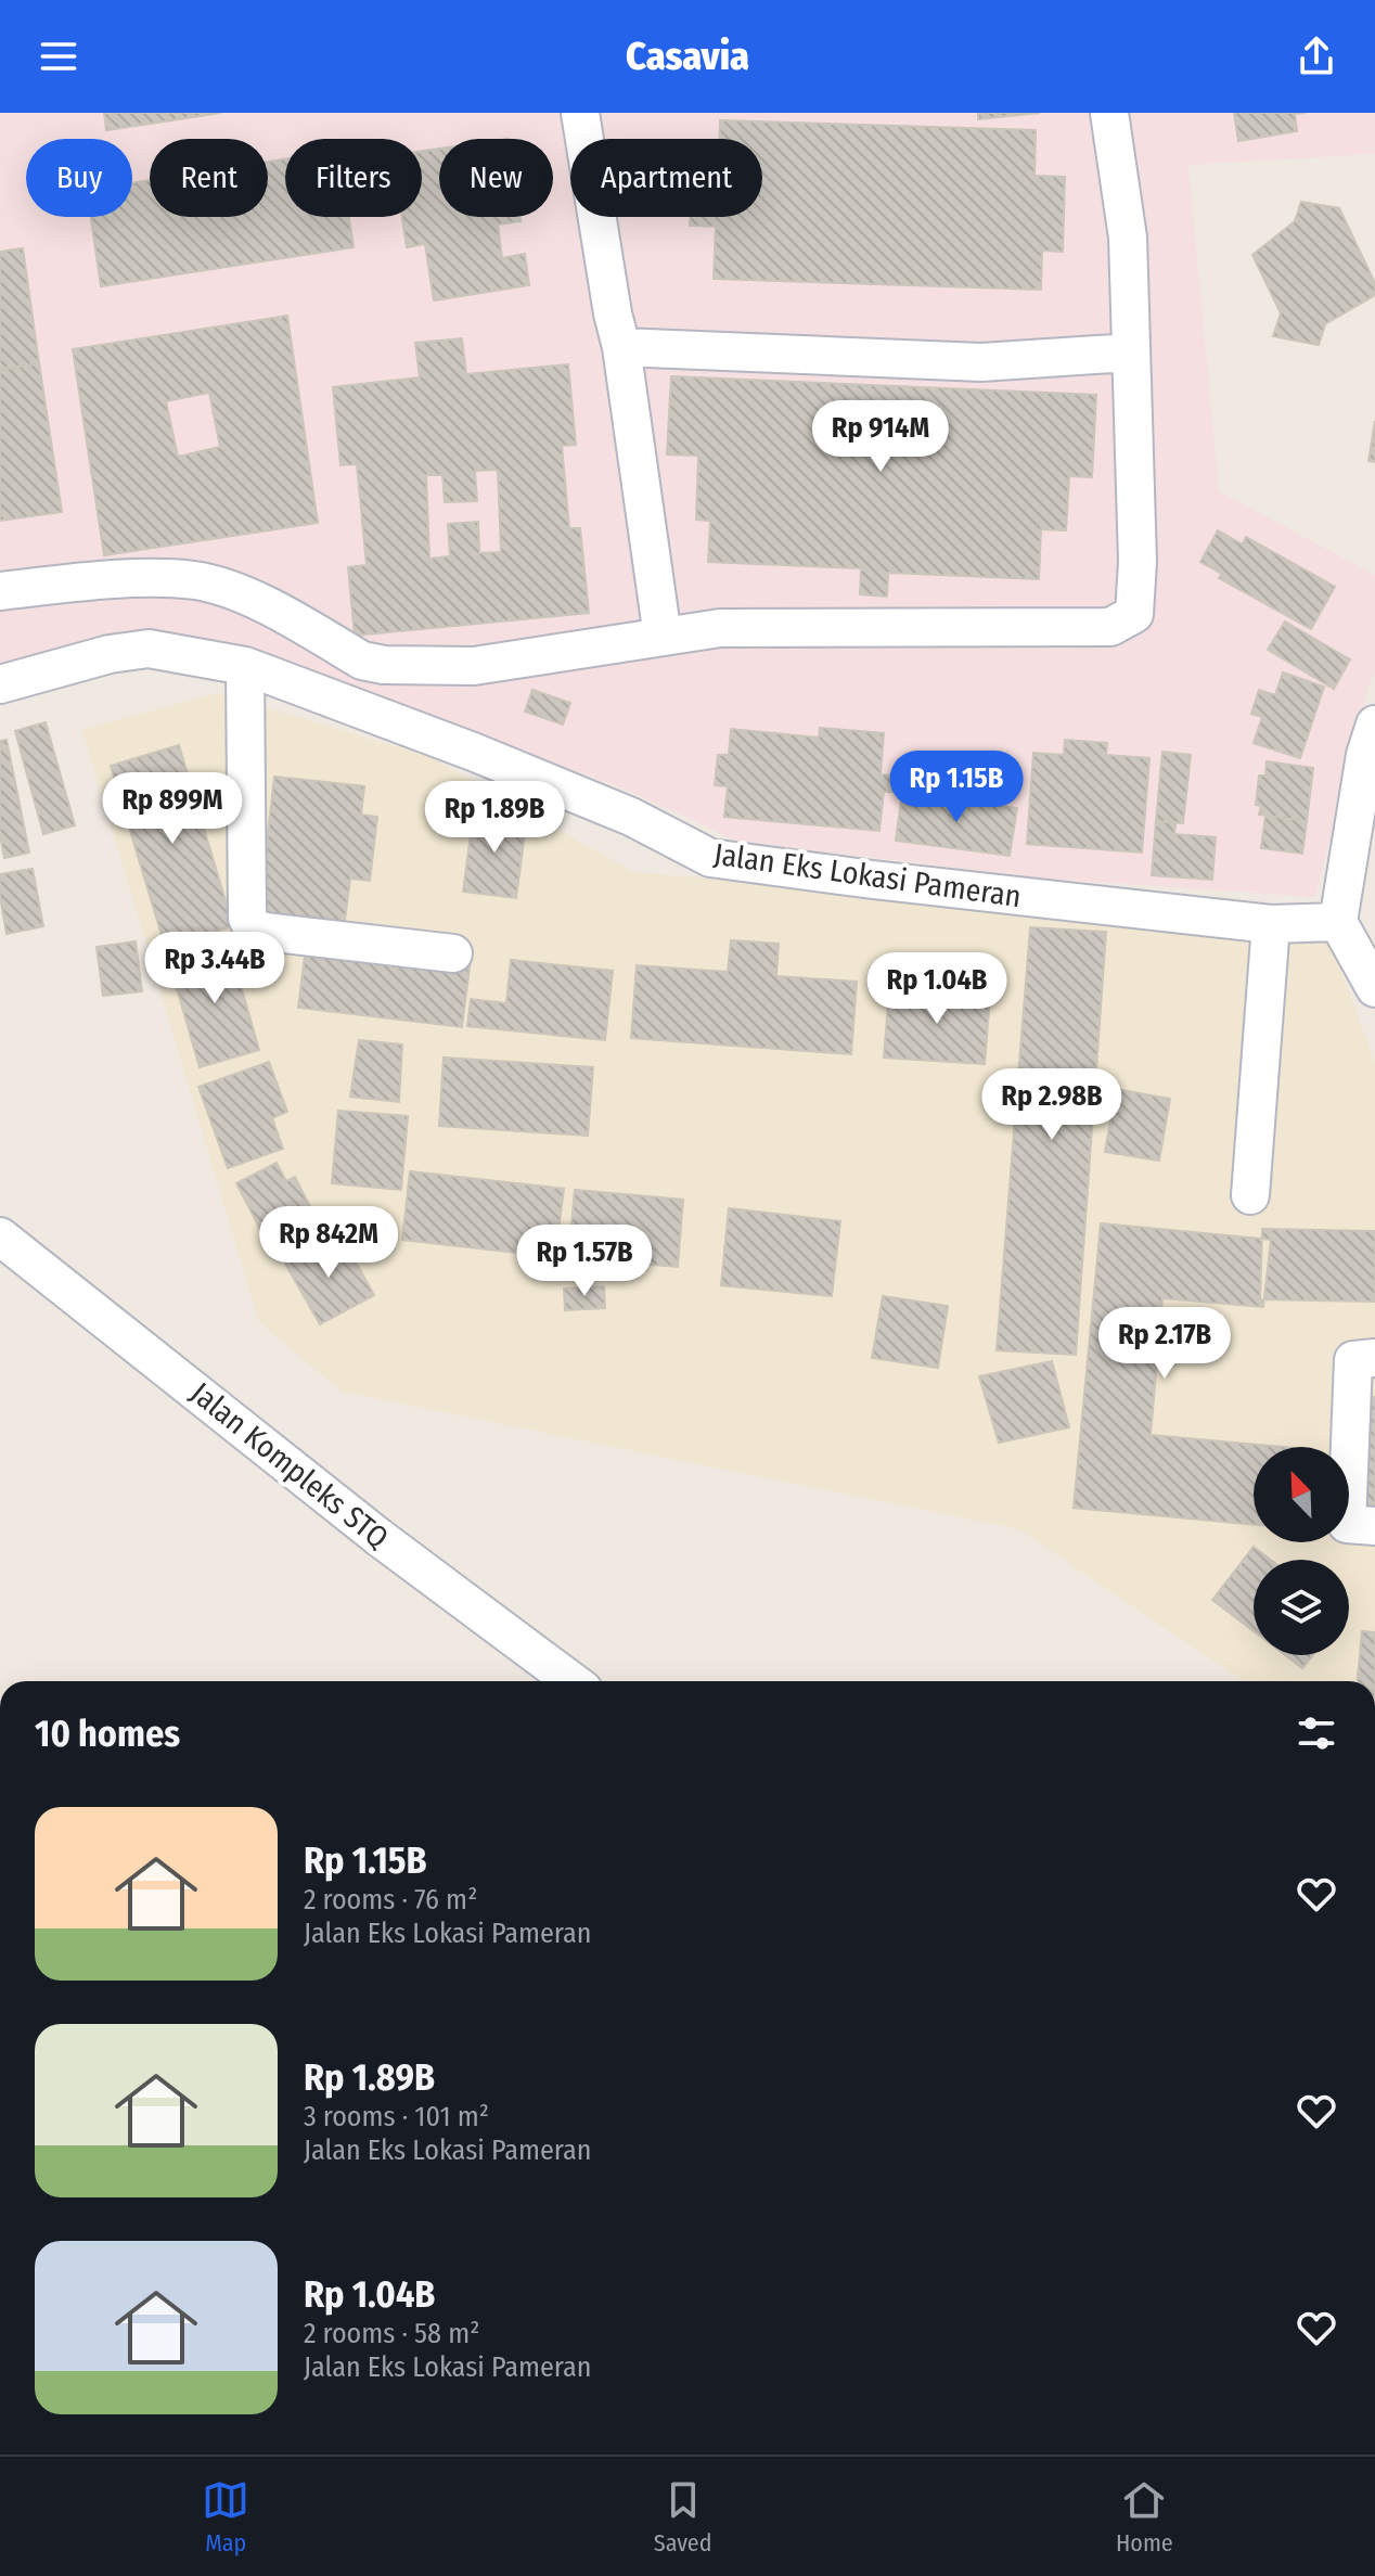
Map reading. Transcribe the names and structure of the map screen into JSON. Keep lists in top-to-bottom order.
{
  "streets": {
    "street": ["Jalan Eks Lokasi Pameran", "Jalan Kompleks STQ"]
  },
  "north": "top left",
  "page": {
    "header": "Casavia",
    "chip": [
      "Buy",
      "Rent",
      "Filters",
      "New",
      "Apartment"
    ],
    "price": [
      "Rp 914M",
      "Rp 1.15B",
      "Rp 899M",
      "Rp 1.89B",
      "Rp 3.44B",
      "Rp 1.04B",
      "Rp 2.98B",
      "Rp 842M",
      "Rp 1.57B",
      "Rp 2.17B"
    ],
    "heading": "10 homes",
    "list": [
      {
        "name": "Rp 1.15B",
        "note": "2 rooms · 76 m² · Jalan Eks Lokasi Pameran"
      },
      {
        "name": "Rp 1.89B",
        "note": "3 rooms · 101 m² · Jalan Eks Lokasi Pameran"
      },
      {
        "name": "Rp 1.04B",
        "note": "2 rooms · 58 m² · Jalan Eks Lokasi Pameran"
      }
    ],
    "tabs": ["Map", "Saved", "Home"]
  }
}
